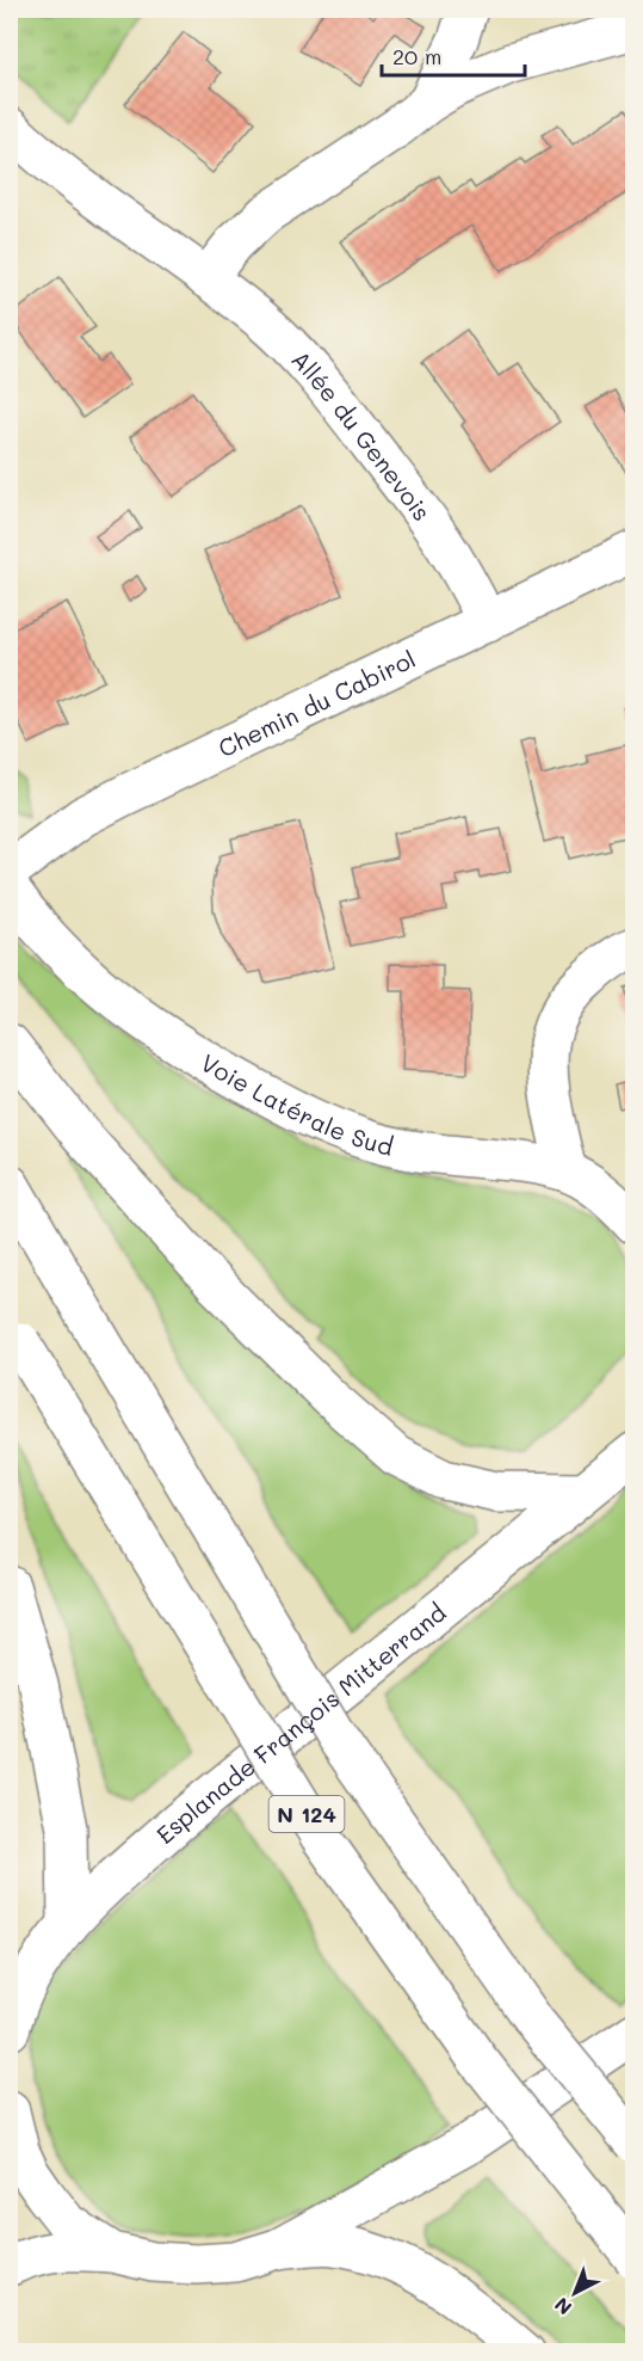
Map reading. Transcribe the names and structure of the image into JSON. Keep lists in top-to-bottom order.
{
  "streets": {
    "main road": [
      "Allée du Genevois",
      "Chemin du Cabirol",
      "Voie Latérale Sud",
      "Esplanade François Mitterrand",
      "N 124"
    ]
  },
  "crossings": [
    ["Allée du Genevois", "Chemin du Cabirol"]
  ],
  "scale_bar": "20 m",
  "north": "bottom left"
}
